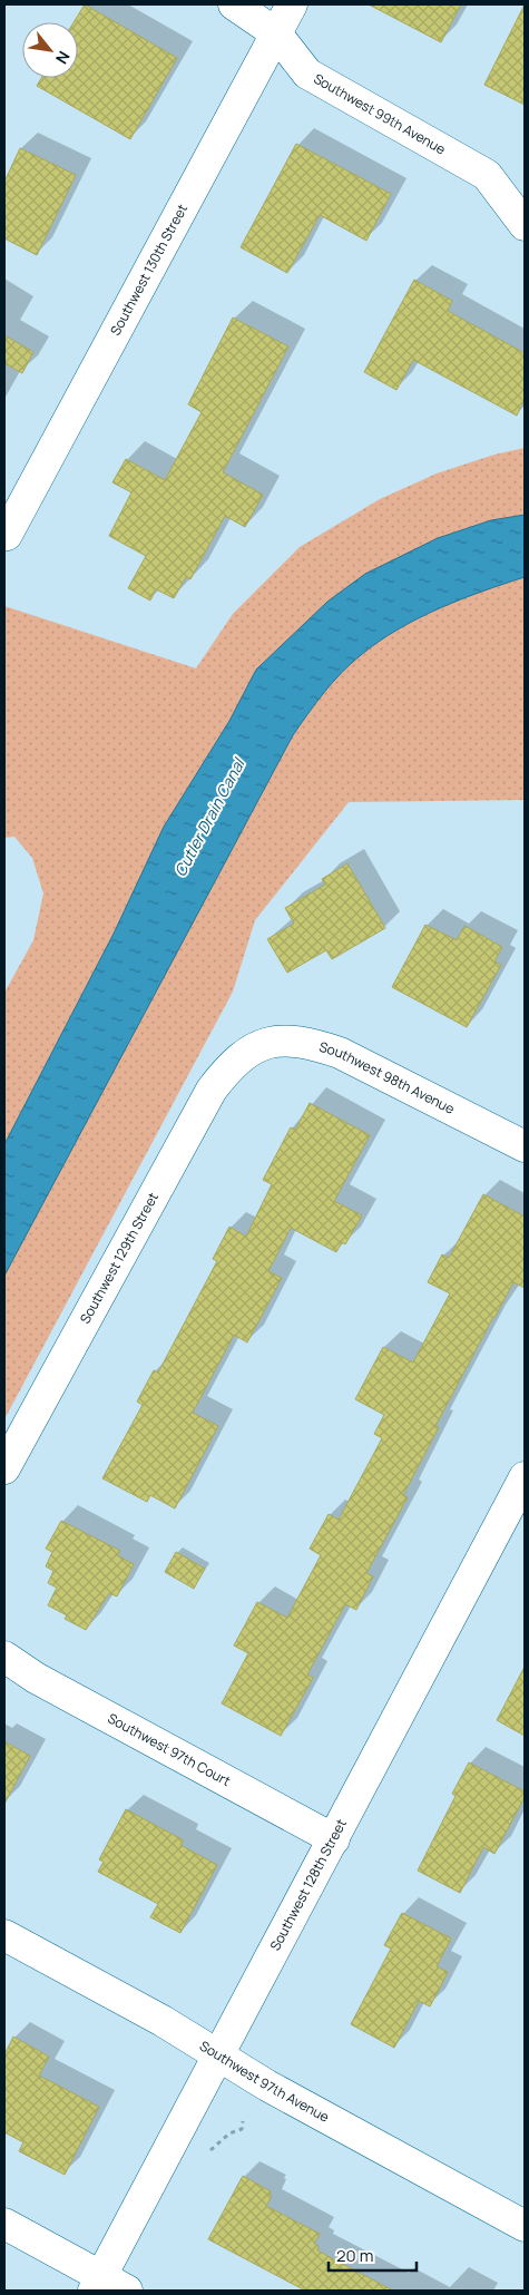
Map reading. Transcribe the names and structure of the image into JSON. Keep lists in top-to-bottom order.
{
  "streets": {
    "street": [
      "Southwest 99th Avenue",
      "Southwest 130th Street",
      "Southwest 98th Avenue",
      "Southwest 129th Street",
      "Southwest 97th Court",
      "Southwest 128th Street",
      "Southwest 97th Avenue"
    ]
  },
  "crossings": [
    ["Southwest 99th Avenue", "Southwest 130th Street"],
    ["Southwest 98th Avenue", "Southwest 129th Street"],
    ["Southwest 97th Court", "Southwest 128th Street"],
    ["Southwest 128th Street", "Southwest 97th Avenue"]
  ],
  "water": ["Cutler Drain Canal"],
  "scale_bar": "20 m",
  "north": "bottom right"
}
